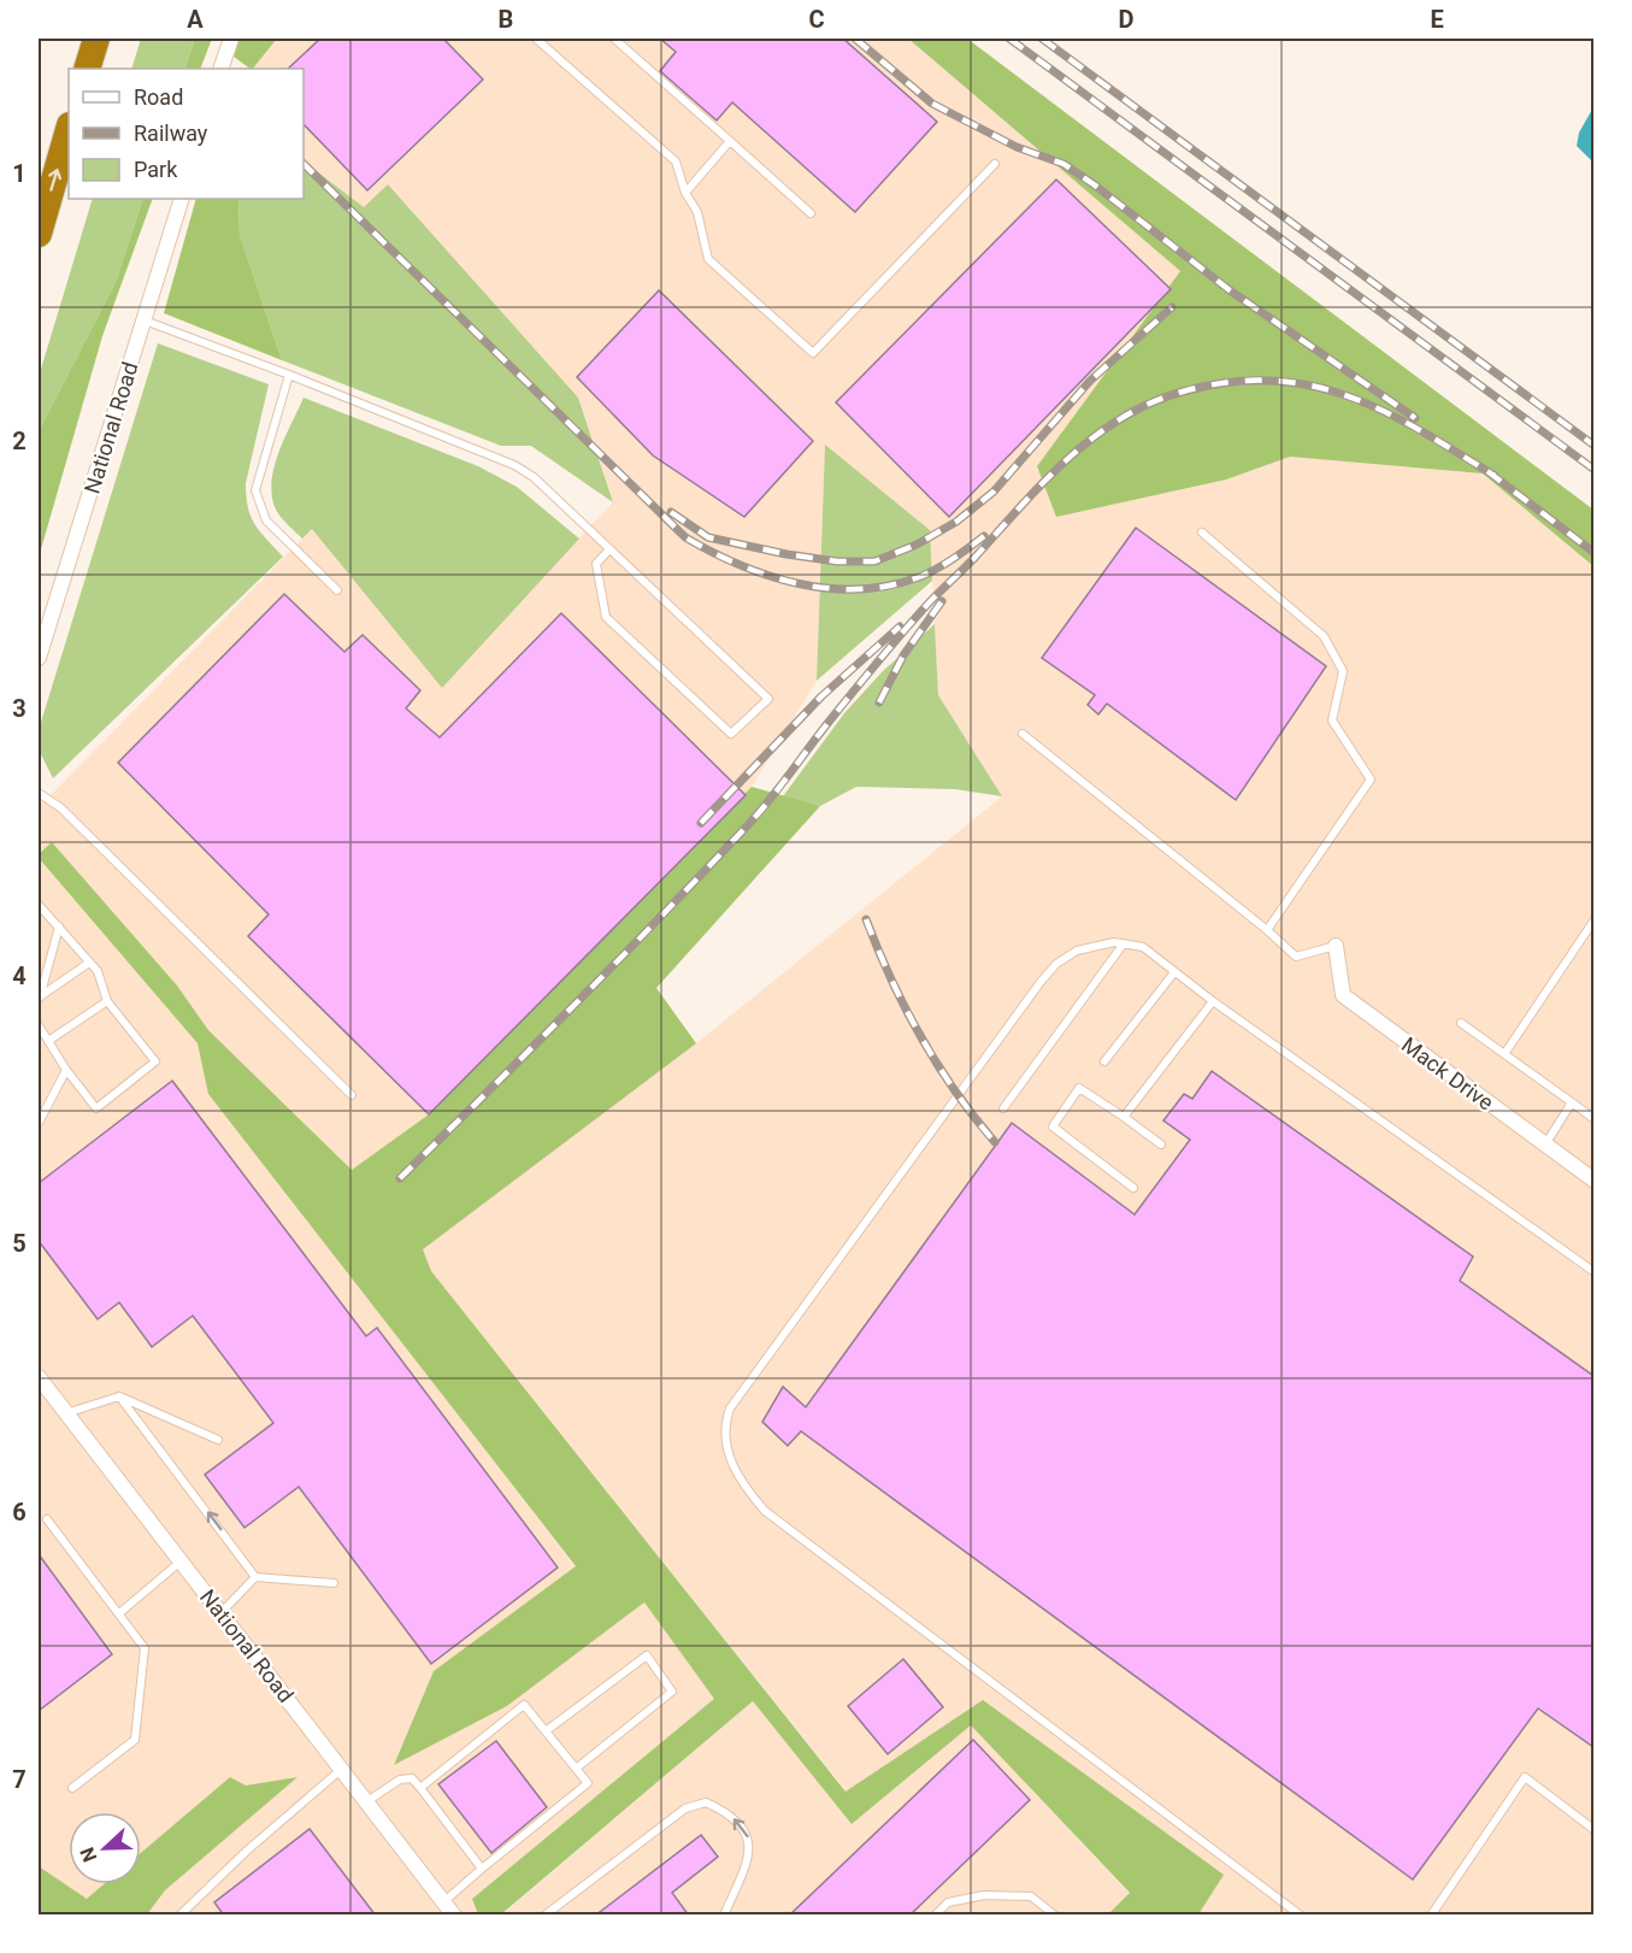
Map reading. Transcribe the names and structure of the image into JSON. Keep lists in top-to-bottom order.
{
  "streets": {
    "street": ["National Road", "Mack Drive"]
  },
  "legend": ["Road", "Railway", "Park"],
  "north": "left",
  "grid": {
    "columns": [
      "A",
      "B",
      "C",
      "D",
      "E"
    ],
    "rows": [
      "1",
      "2",
      "3",
      "4",
      "5",
      "6",
      "7"
    ]
  }
}
